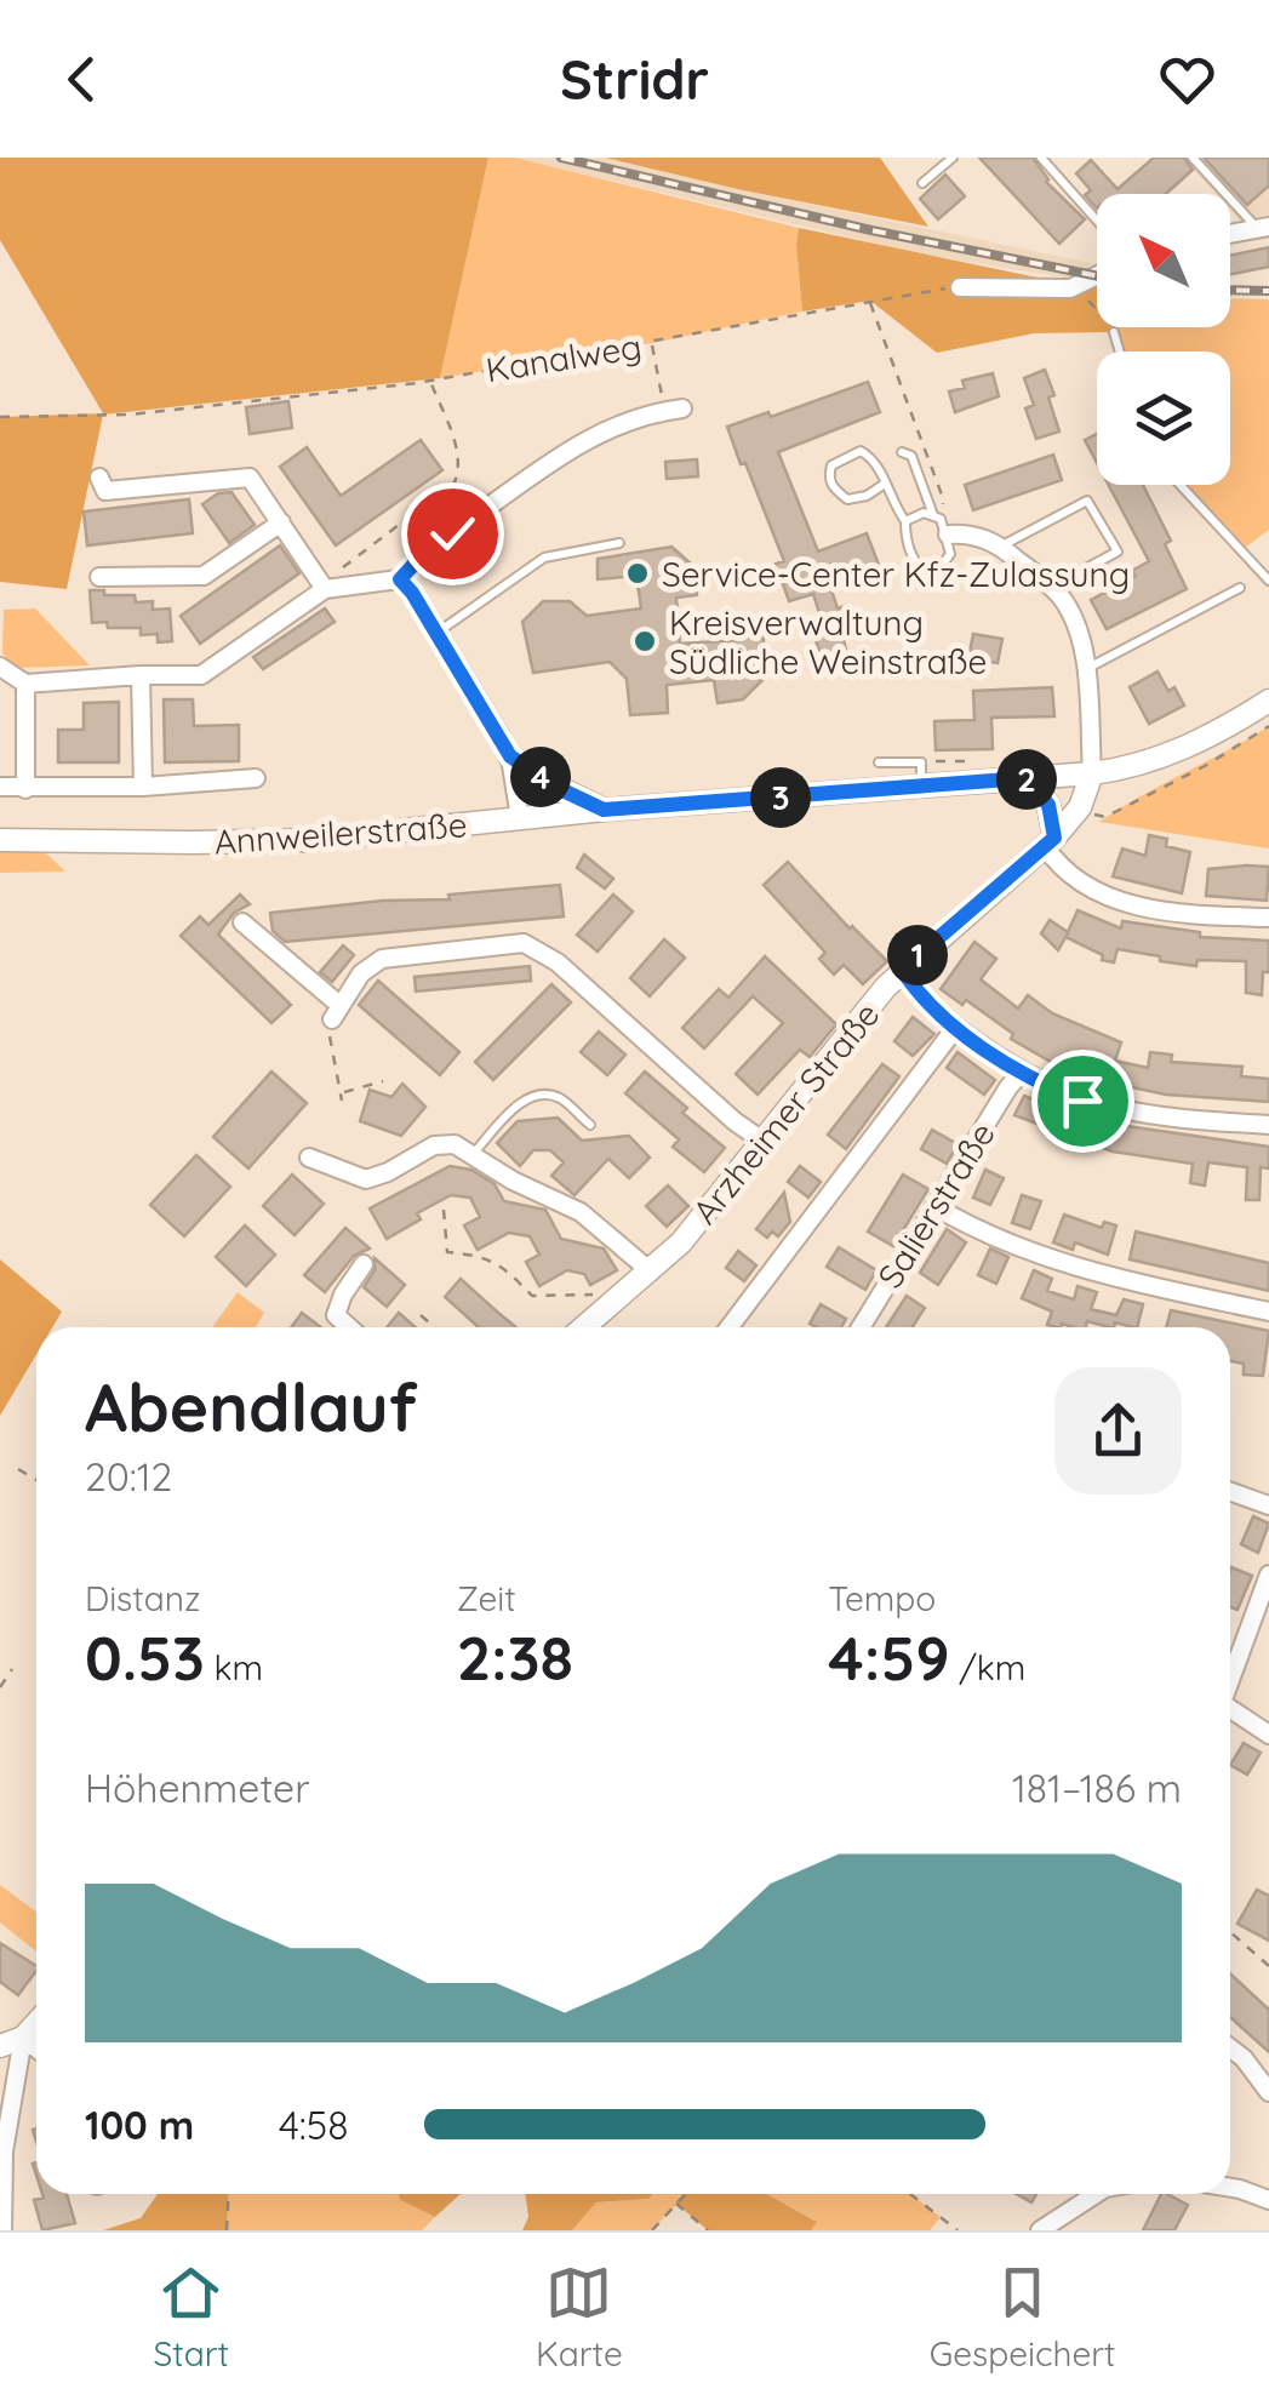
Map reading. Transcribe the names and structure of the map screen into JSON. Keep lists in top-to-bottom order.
{
  "streets": {
    "street": ["Annweilerstraße", "Arzheimer Straße", "Salierstraße"],
    "path": ["Kanalweg"]
  },
  "crossings": [
    ["Annweilerstraße", "Arzheimer Straße"]
  ],
  "places": ["Service-Center Kfz-Zulassung", "Kreisverwaltung Südliche Weinstraße"],
  "north": "top left",
  "page": {
    "header": "Stridr",
    "pins": [
      "4",
      "2",
      "3",
      "1"
    ],
    "heading": ["Abendlauf", "20:12"],
    "stats": [
      ["Distanz", "0.53 km"],
      ["Zeit", "2:38"],
      ["Tempo", "4:59 /km"]
    ],
    "chart": ["Höhenmeter", "181–186 m"],
    "list": [
      {
        "name": "100 m",
        "note": "4:58"
      }
    ],
    "tabs": ["Start", "Karte", "Gespeichert"]
  }
}
